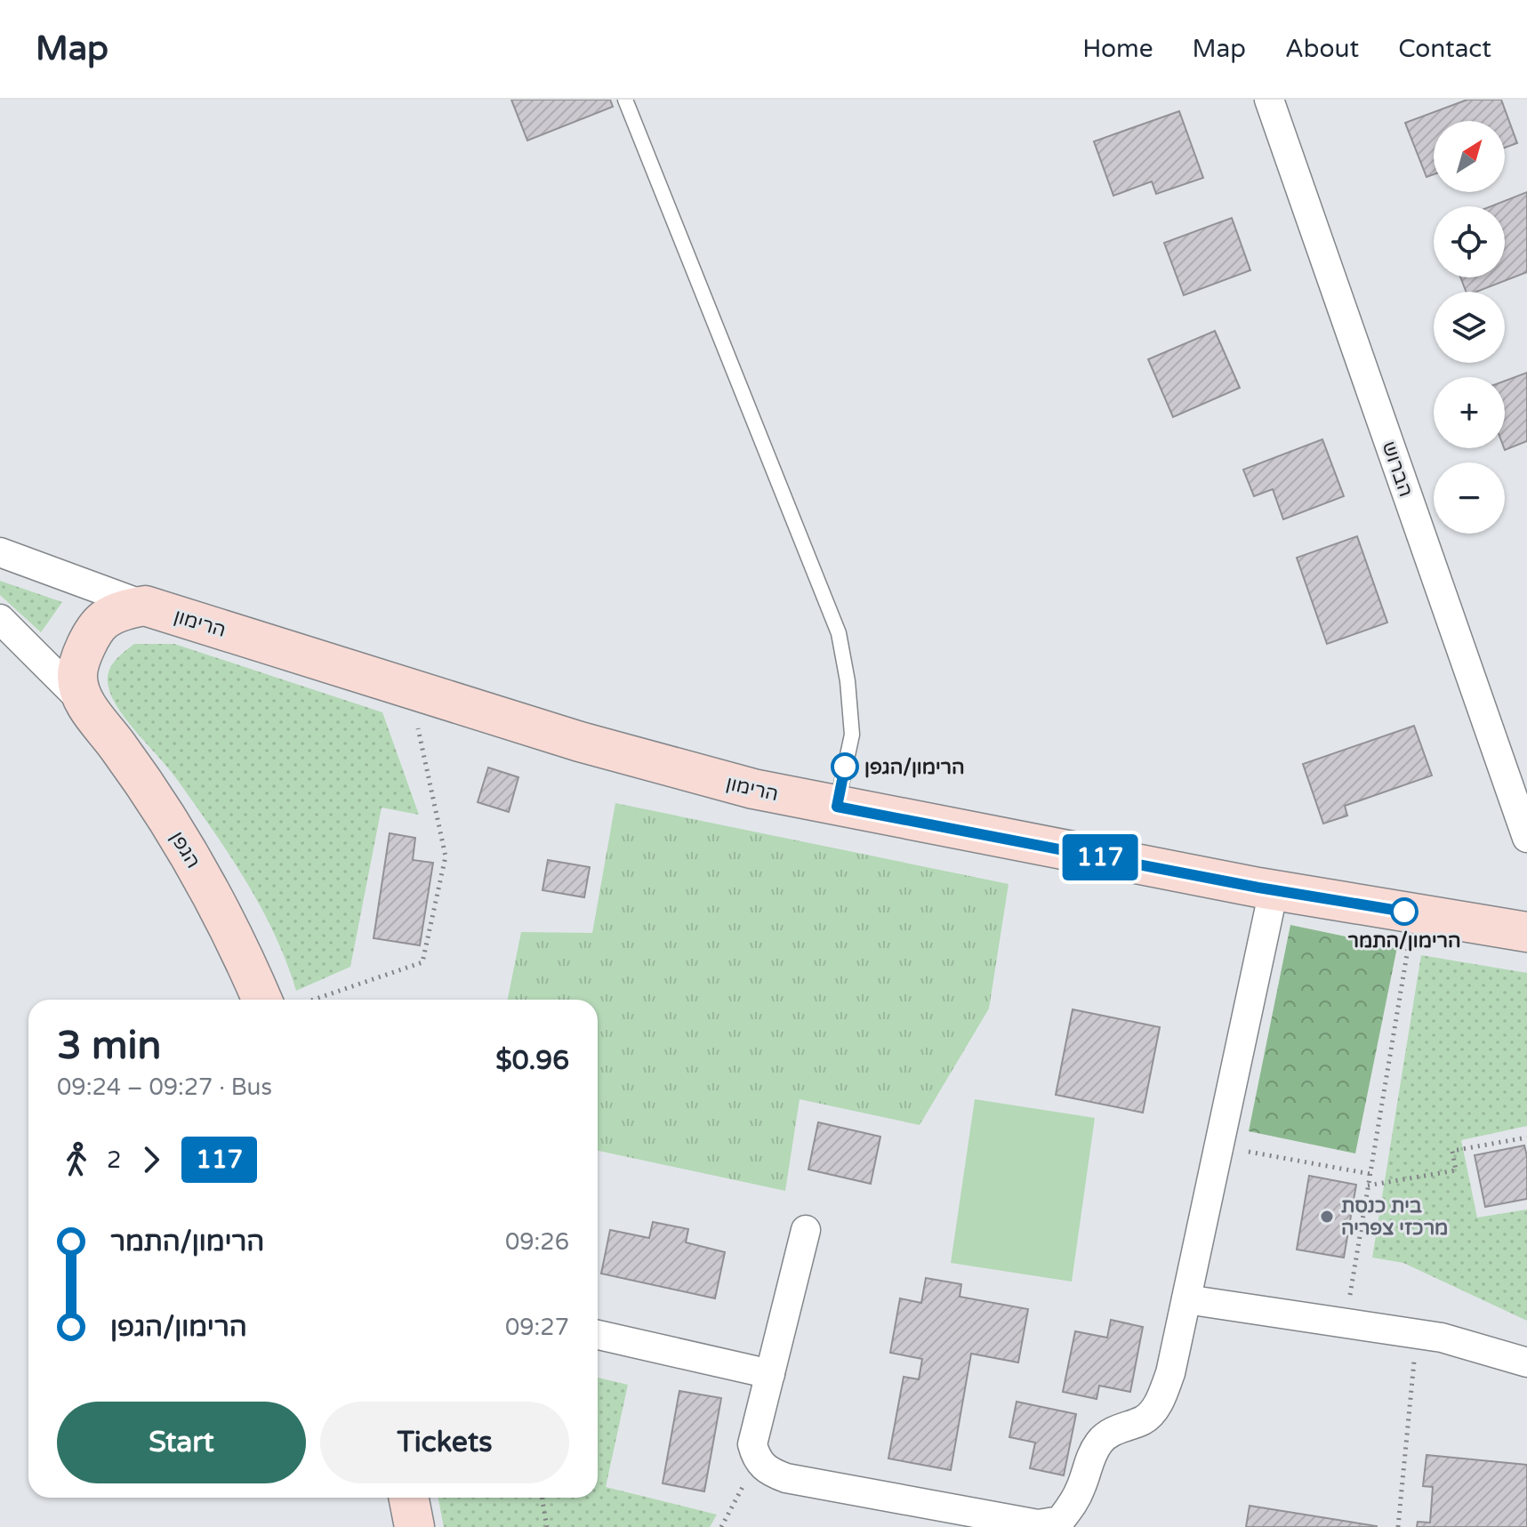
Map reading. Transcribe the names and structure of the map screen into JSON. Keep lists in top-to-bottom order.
{
  "streets": {
    "street": ["הברוש", "הרימון", "הגפן"]
  },
  "crossings": [
    ["הרימון", "הגפן"]
  ],
  "places": ["הרימון/הגפן", "הרימון/התמר", "בית כנסת מרכזי צפריה"],
  "lines": ["bus line 117"],
  "north": "top right",
  "page": {
    "header": "Map",
    "nav": [
      "Home",
      "Map",
      "About",
      "Contact"
    ],
    "on_map": "117",
    "map_buttons": ["+", "−"],
    "heading": ["3 min", "09:24 – 09:27 · Bus", "$0.96"],
    "legs": ["2", "117"],
    "list": [
      {
        "name": "הרימון/התמר",
        "value": "09:26"
      },
      {
        "name": "הרימון/הגפן",
        "value": "09:27"
      }
    ],
    "buttons": ["Start", "Tickets"]
  }
}
